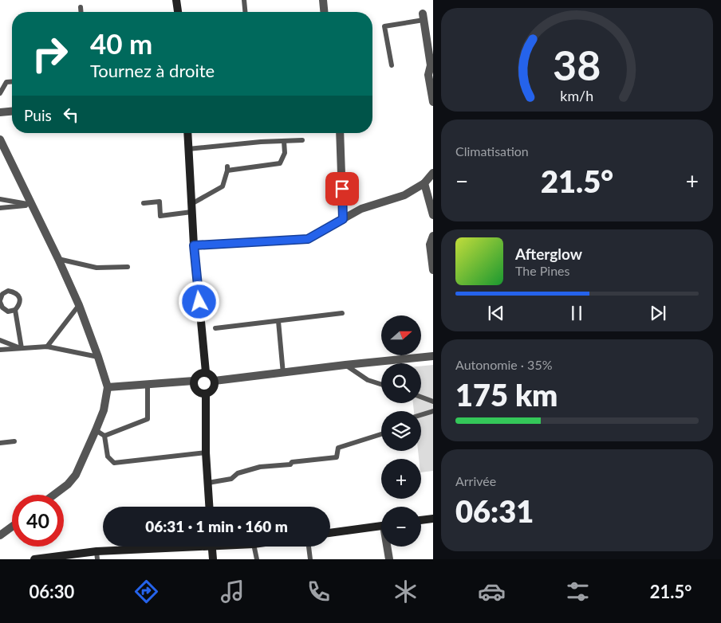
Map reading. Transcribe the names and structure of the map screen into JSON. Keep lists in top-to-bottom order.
{
  "north": "right",
  "page": {
    "turn": ["40 m", "Tournez à droite"],
    "then": "Puis",
    "tile": [
      "Climatisation",
      ["Autonomie · 35%", "175 km"],
      ["Arrivée", "06:31"]
    ],
    "heat": ["−", "21.5°", "+"],
    "song": ["Afterglow", "The Pines"],
    "map_buttons": ["+", "−"],
    "limit": "40",
    "trip": "06:31 · 1 min · 160 m",
    "tabs": ["06:30", "21.5°"],
    "gauge": ["38", "km/h"]
  }
}
